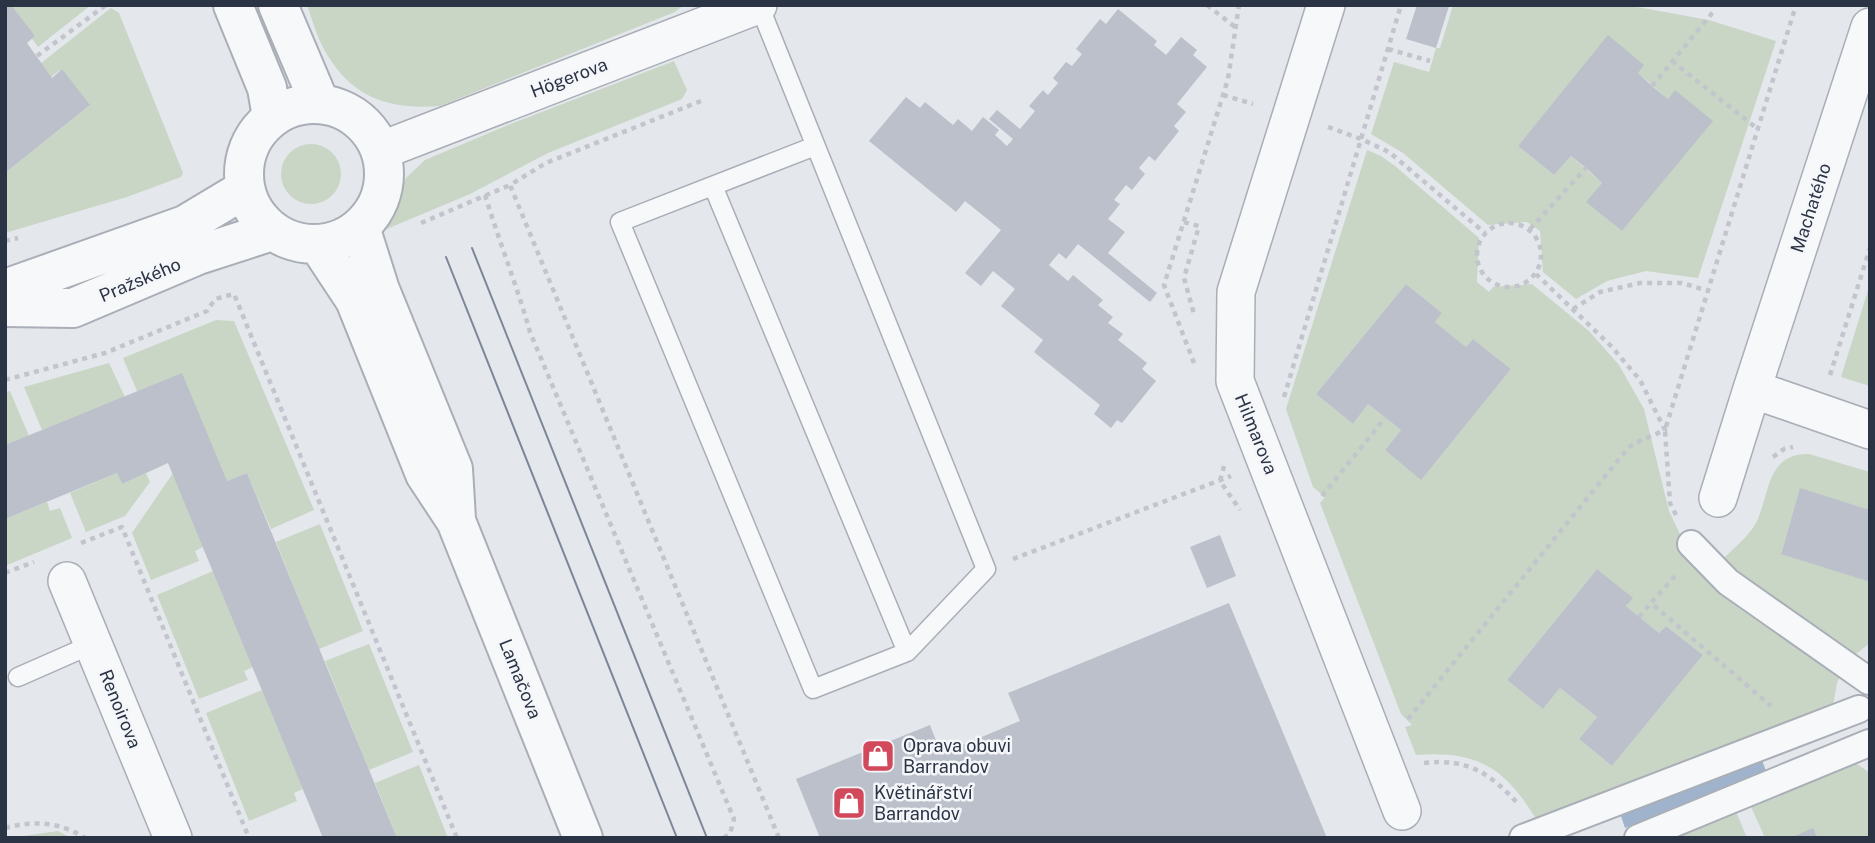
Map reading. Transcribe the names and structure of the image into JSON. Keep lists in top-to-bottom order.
{
  "streets": {
    "street": [
      "Högerova",
      "Machatého",
      "Pražského",
      "Hilmarova",
      "Lamačova",
      "Renoirova"
    ]
  },
  "crossings": [
    ["Högerova", "Pražského"],
    ["Högerova", "Lamačova"],
    ["Pražského", "Lamačova"]
  ],
  "places": {
    "shop": ["Oprava obuvi Barrandov", "Květinářství Barrandov"]
  }
}
